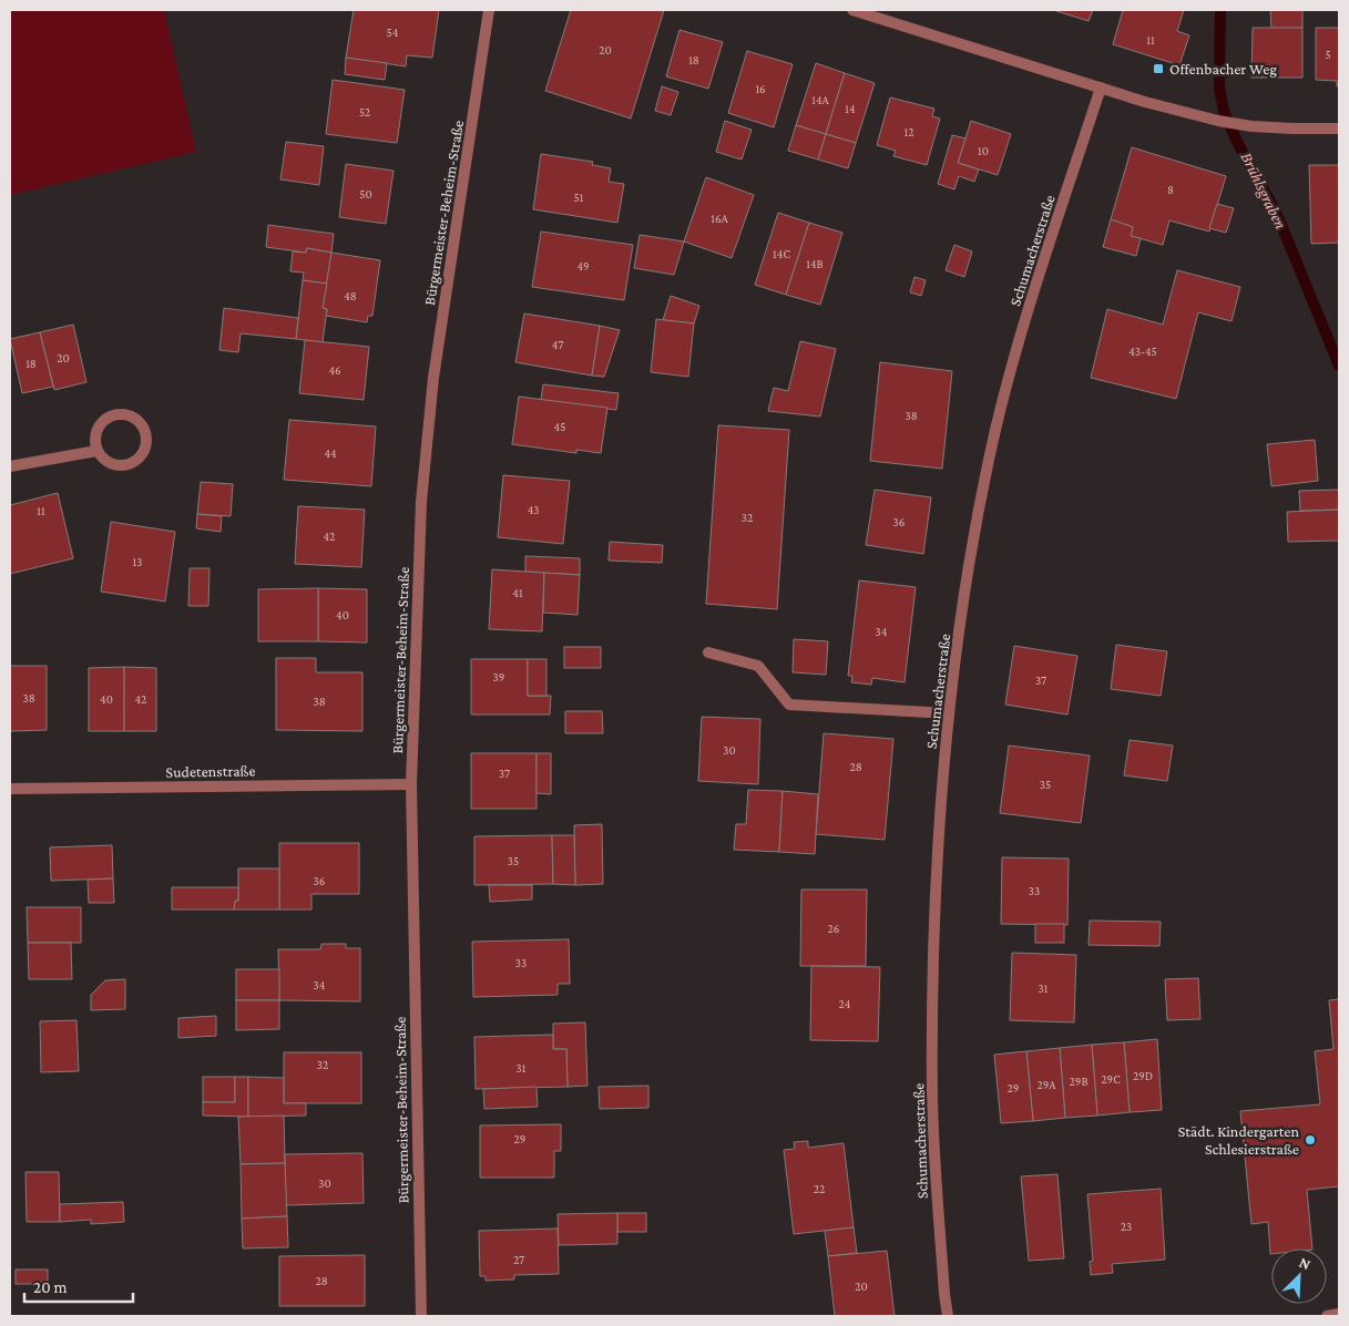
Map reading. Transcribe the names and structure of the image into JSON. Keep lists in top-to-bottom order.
{
  "streets": {
    "street": ["Bürgermeister-Beheim-Straße", "Schumacherstraße", "Sudetenstraße"]
  },
  "crossings": [
    ["Bürgermeister-Beheim-Straße", "Sudetenstraße"]
  ],
  "water": ["Brühlsgraben"],
  "places": {
    "transit": ["Offenbacher Weg"],
    "other": ["Städt. Kindergarten Schlesierstraße"]
  },
  "house_numbers": [
    "54",
    "11",
    "20",
    "5",
    "18",
    "16",
    "14A",
    "14",
    "52",
    "12",
    "10",
    "8",
    "50",
    "51",
    "16A",
    "14C",
    "14B",
    "49",
    "48",
    "47",
    "43-45",
    "20",
    "18",
    "46",
    "38",
    "45",
    "44",
    "43",
    "11",
    "32",
    "36",
    "42",
    "13",
    "41",
    "40",
    "34",
    "39",
    "37",
    "38",
    "40",
    "42",
    "38",
    "30",
    "28",
    "37",
    "35",
    "35",
    "36",
    "33",
    "26",
    "33",
    "34",
    "31",
    "24",
    "32",
    "31",
    "29D",
    "29C",
    "29B",
    "29A",
    "29",
    "29",
    "30",
    "22",
    "23",
    "27",
    "28",
    "20"
  ],
  "scale_bar": "20 m",
  "north": "top right"
}
